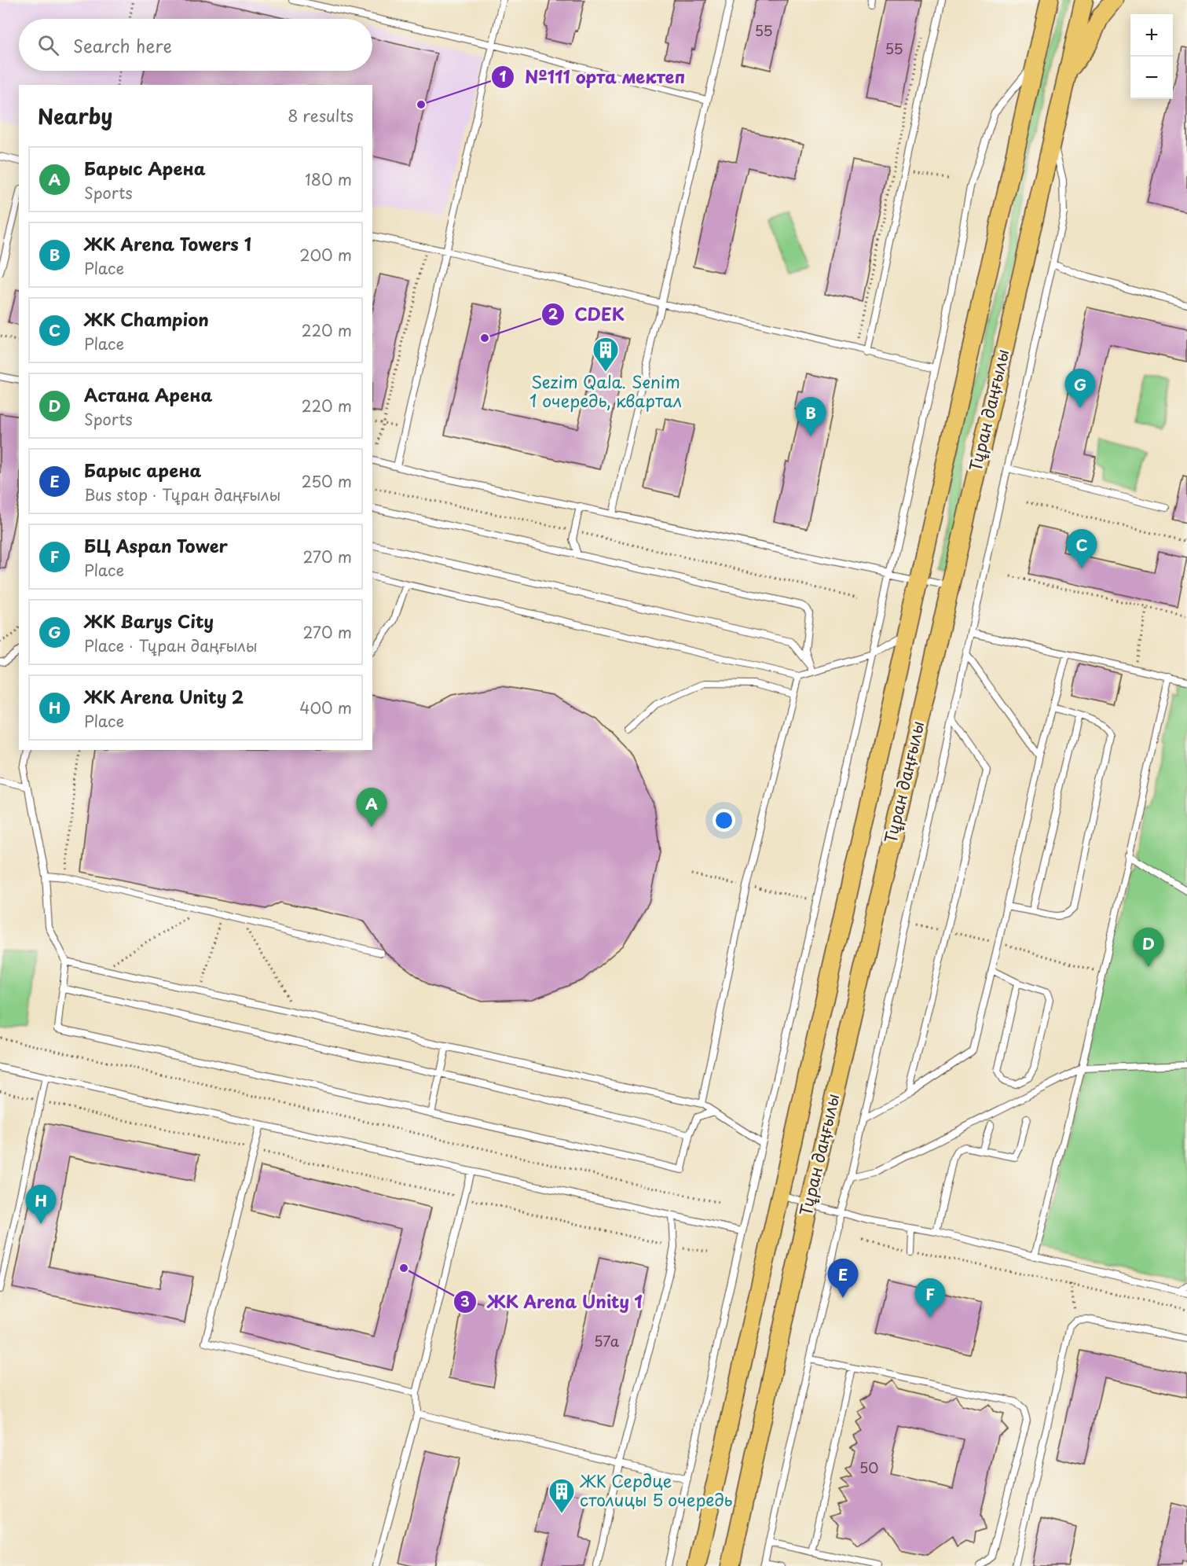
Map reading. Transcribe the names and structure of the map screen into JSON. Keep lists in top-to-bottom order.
{
  "streets": {
    "main road": ["Тұран даңғылы"]
  },
  "places": {
    "other": ["№111 орта мектеп", "CDEK", "ЖК Arena Unity 1"],
    "building": ["Sezim Qala. Senim 1 очередь, квартал", "ЖК Сердце столицы 5 очередь"]
  },
  "house_numbers": [
    "55",
    "55",
    "57a",
    "50"
  ],
  "page": {
    "map_buttons": ["+", "−"],
    "search": "Search here",
    "heading": ["Nearby", "8 results"],
    "list": [
      {
        "mark": "A",
        "name": "Барыс Арена",
        "note": "Sports",
        "value": "180 m"
      },
      {
        "mark": "B",
        "name": "ЖК Arena Towers 1",
        "note": "Place",
        "value": "200 m"
      },
      {
        "mark": "C",
        "name": "ЖК Champion",
        "note": "Place",
        "value": "220 m"
      },
      {
        "mark": "D",
        "name": "Астана Арена",
        "note": "Sports",
        "value": "220 m"
      },
      {
        "mark": "E",
        "name": "Барыс арена",
        "note": "Bus stop · Тұран даңғылы",
        "value": "250 m"
      },
      {
        "mark": "F",
        "name": "БЦ Aspan Tower",
        "note": "Place",
        "value": "270 m"
      },
      {
        "mark": "G",
        "name": "ЖК Barys City",
        "note": "Place · Тұран даңғылы",
        "value": "270 m"
      },
      {
        "mark": "H",
        "name": "ЖК Arena Unity 2",
        "note": "Place",
        "value": "400 m"
      }
    ],
    "pins": [
      "G",
      "B",
      "C",
      "A",
      "D",
      "H",
      "E",
      "F"
    ]
  }
}
